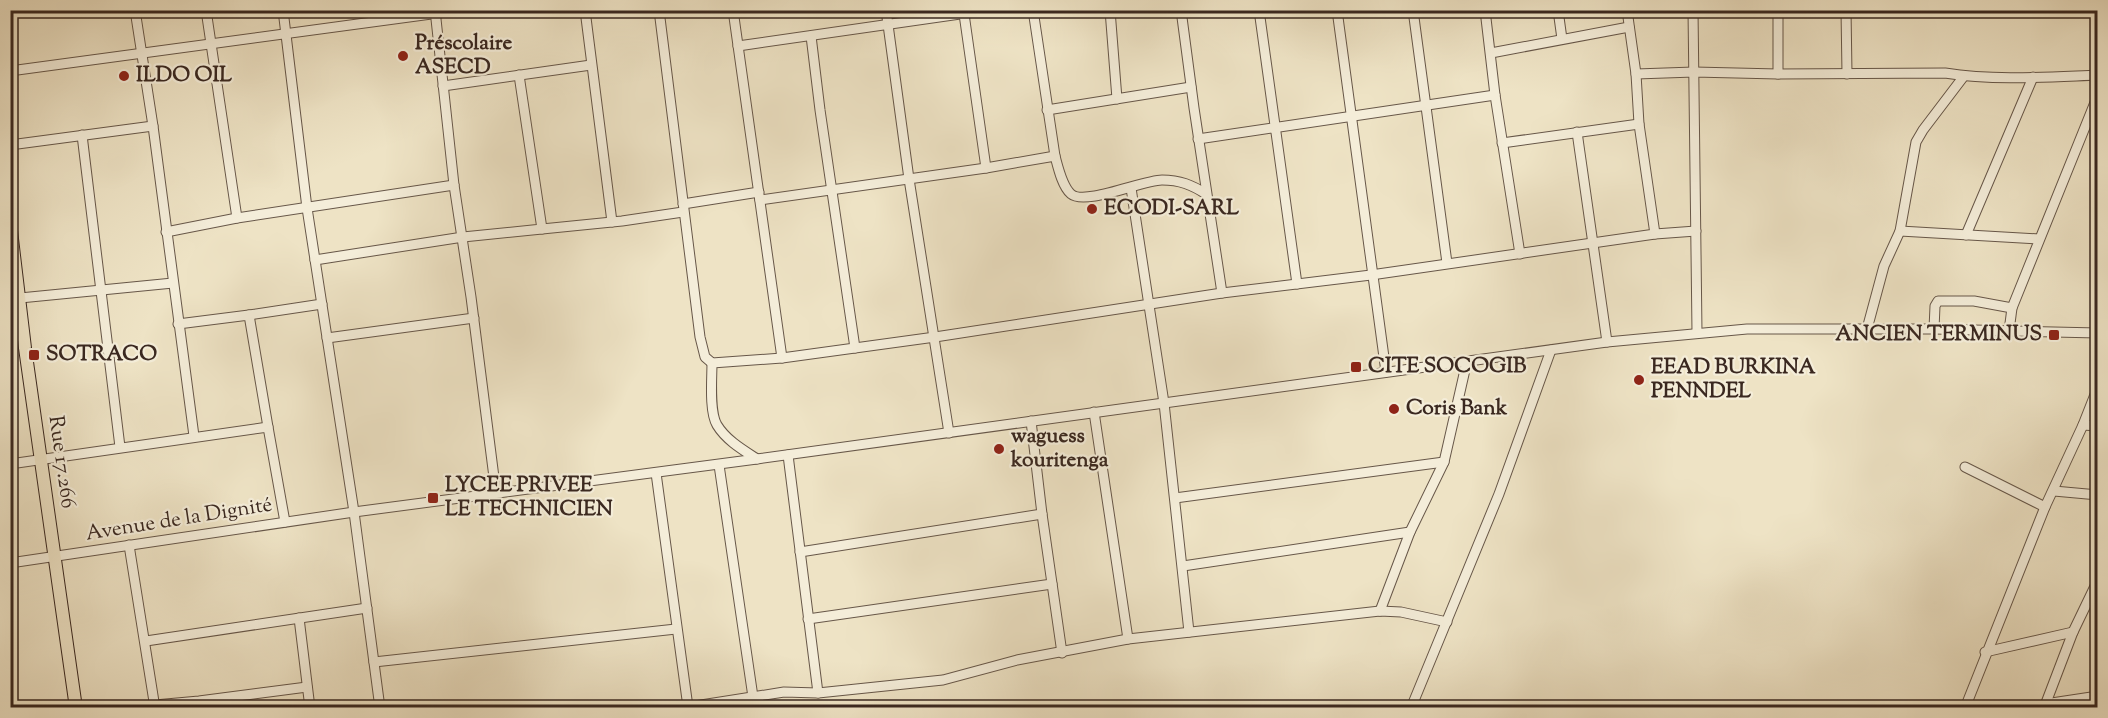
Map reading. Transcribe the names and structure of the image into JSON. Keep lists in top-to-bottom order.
{
  "streets": {
    "main road": ["Rue 17.266"],
    "street": ["Avenue de la Dignité"]
  },
  "crossings": [
    ["Rue 17.266", "Avenue de la Dignité"]
  ],
  "places": {
    "other": [
      "Préscolaire ASECD",
      "ILDO OIL",
      "ECODI-SARL",
      "EEAD BURKINA PENNDEL",
      "Coris Bank",
      "waguess kouritenga"
    ],
    "transit": [
      "ANCIEN TERMINUS",
      "SOTRACO",
      "CITE SOCOGIB",
      "LYCEE PRIVEE LE TECHNICIEN"
    ]
  }
}
